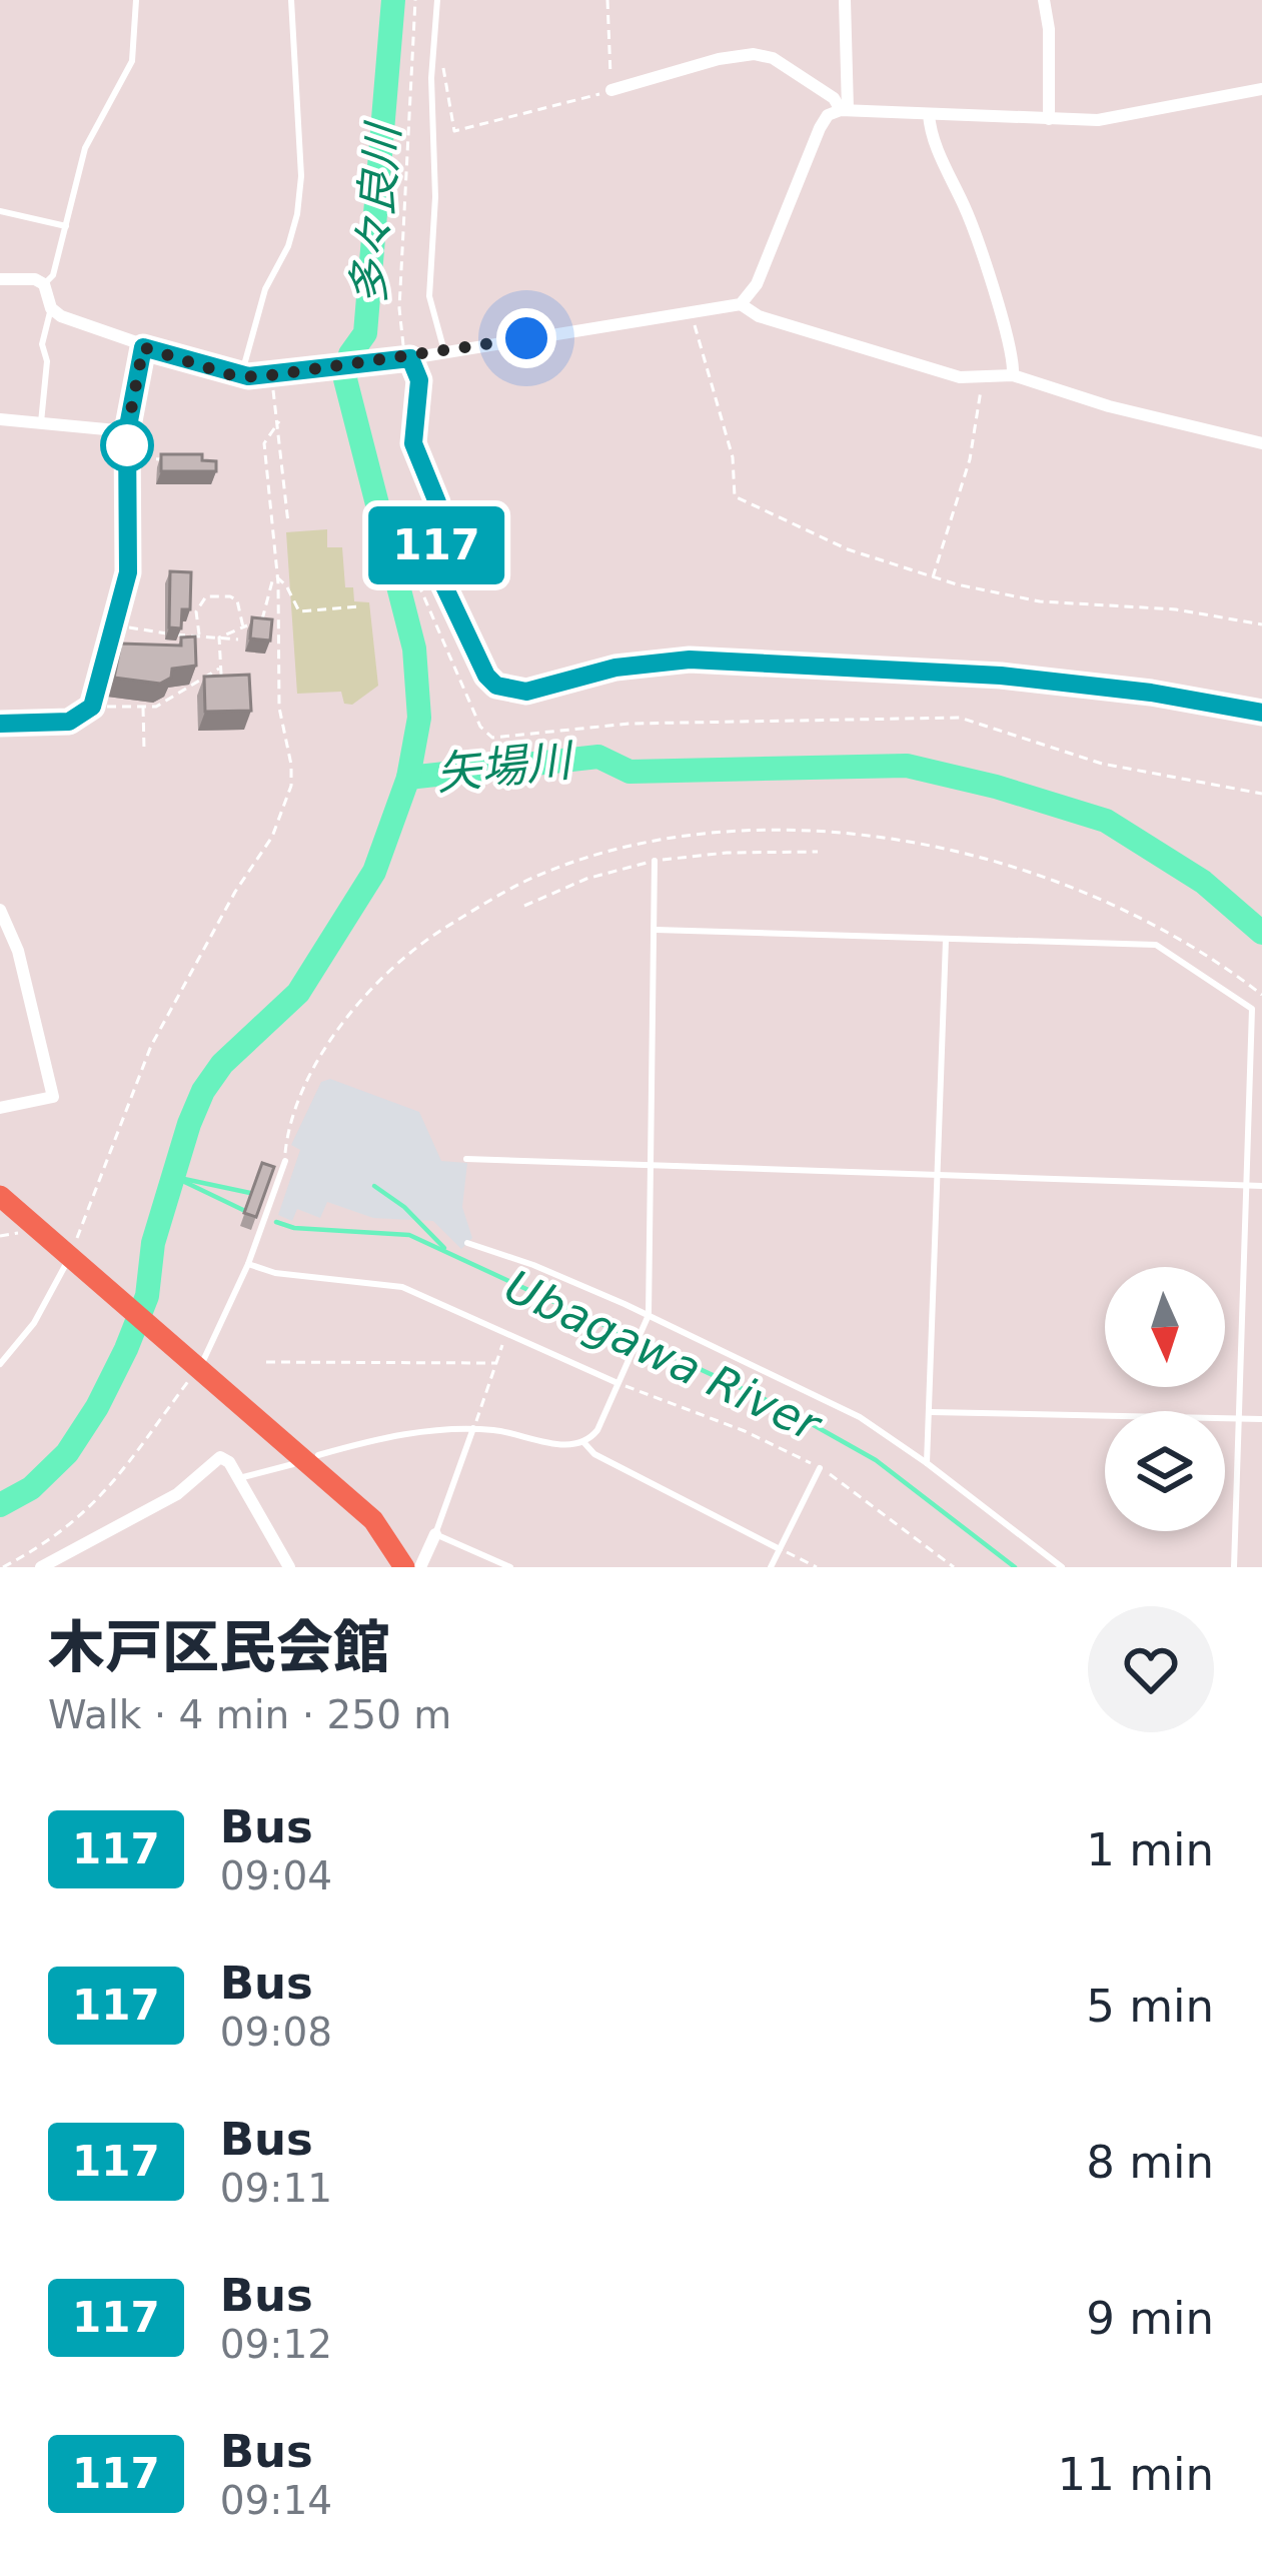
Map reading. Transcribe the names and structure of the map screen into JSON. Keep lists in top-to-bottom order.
{
  "water": ["多々良川", "矢場川", "Ubagawa River"],
  "lines": ["bus line 117"],
  "north": "bottom",
  "page": {
    "on_map": "117",
    "heading": ["木戸区民会館", "Walk · 4 min · 250 m"],
    "list": [
      {
        "mark": "117",
        "name": "Bus",
        "note": "09:04",
        "value": "1 min"
      },
      {
        "mark": "117",
        "name": "Bus",
        "note": "09:08",
        "value": "5 min"
      },
      {
        "mark": "117",
        "name": "Bus",
        "note": "09:11",
        "value": "8 min"
      },
      {
        "mark": "117",
        "name": "Bus",
        "note": "09:12",
        "value": "9 min"
      },
      {
        "mark": "117",
        "name": "Bus",
        "note": "09:14",
        "value": "11 min"
      }
    ]
  }
}
